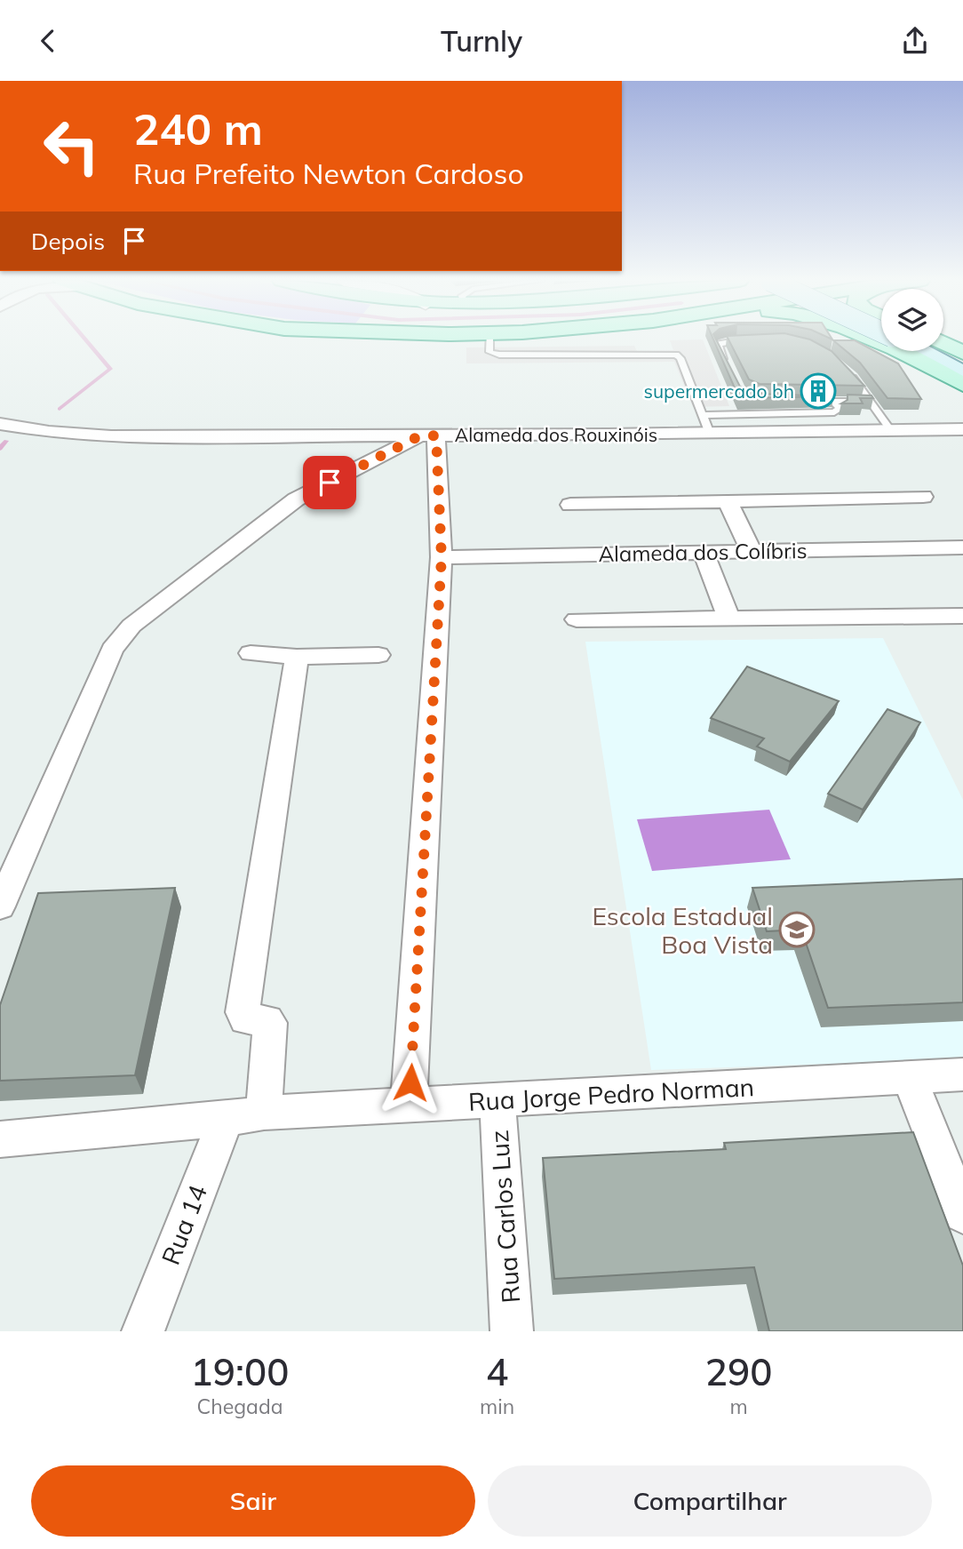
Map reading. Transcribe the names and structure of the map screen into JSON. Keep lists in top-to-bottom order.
{
  "streets": {
    "street": [
      "Alameda dos Rouxinóis",
      "Alameda dos Colíbris",
      "Rua Jorge Pedro Norman",
      "Rua Carlos Luz",
      "Rua 14"
    ]
  },
  "crossings": [
    ["Rua Jorge Pedro Norman", "Rua Carlos Luz"],
    ["Rua Jorge Pedro Norman", "Rua 14"]
  ],
  "places": {
    "building": ["supermercado bh"],
    "school or university": ["Escola Estadual Boa Vista"]
  },
  "page": {
    "header": "Turnly",
    "turn": ["240 m", "Rua Prefeito Newton Cardoso"],
    "then": "Depois",
    "eta": [
      "19:00",
      "Chegada",
      "4",
      "min",
      "290",
      "m"
    ],
    "buttons": ["Sair", "Compartilhar"]
  }
}
